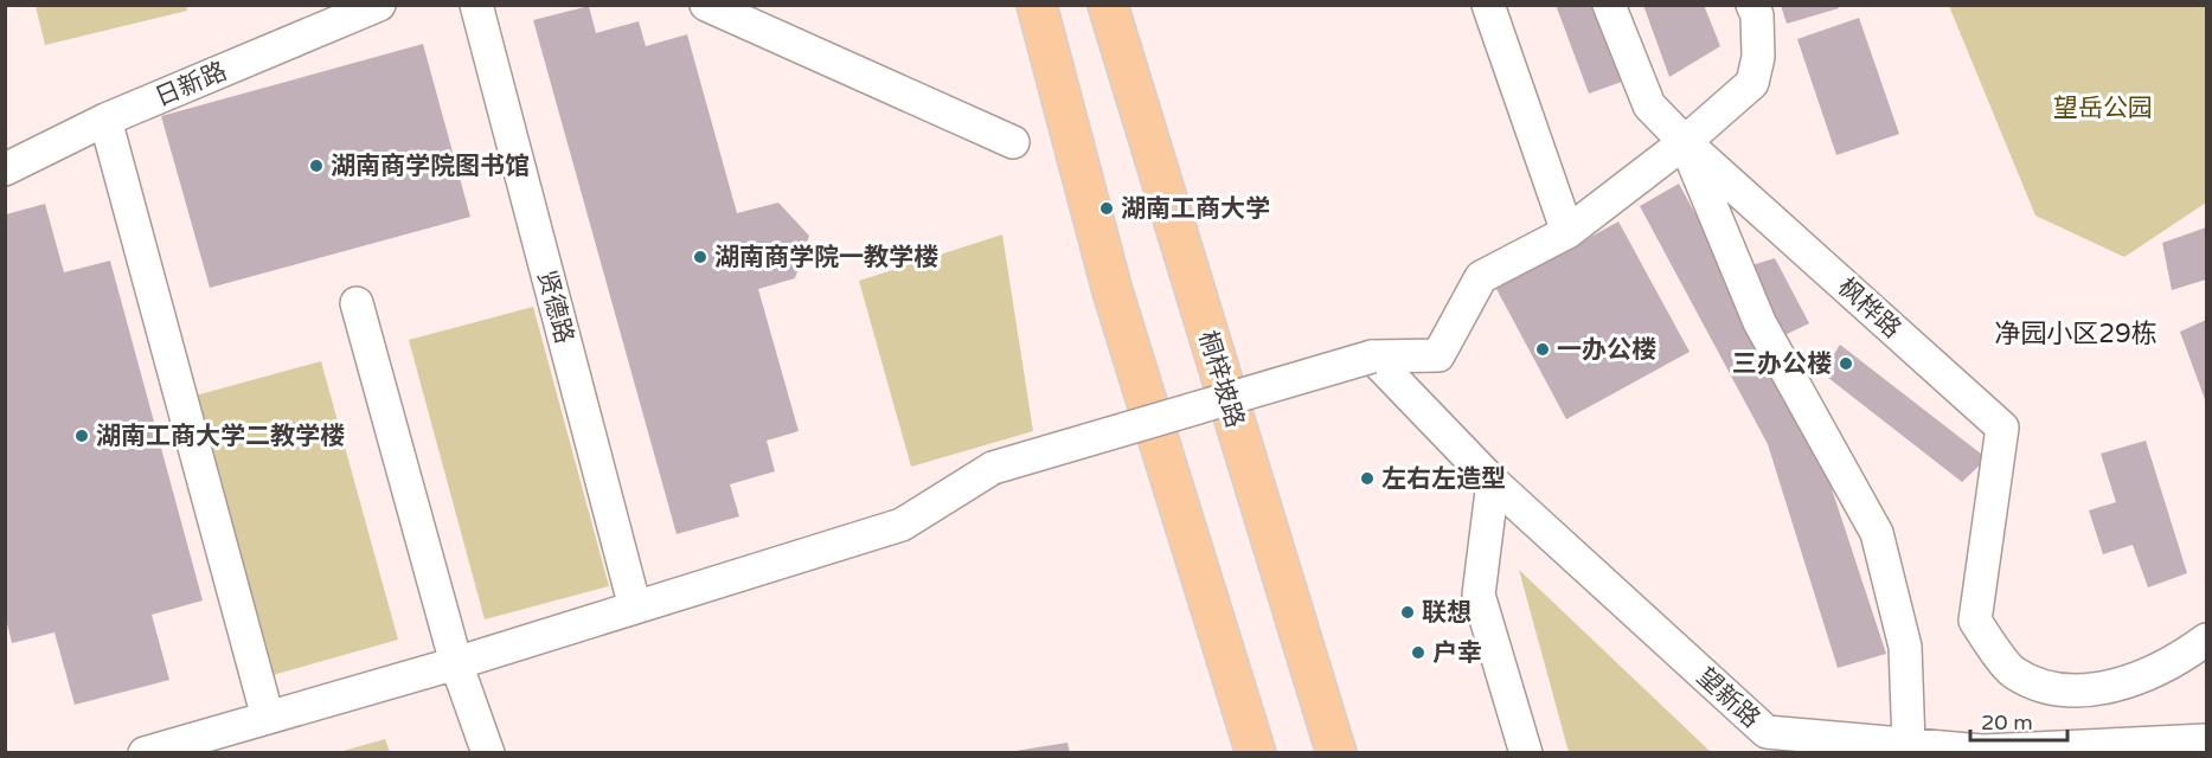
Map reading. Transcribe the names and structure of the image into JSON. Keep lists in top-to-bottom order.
{
  "streets": {
    "main road": ["桐梓坡路"],
    "street": [
      "日新路",
      "贤德路",
      "枫桦路",
      "望新路"
    ]
  },
  "districts": ["净园小区29栋"],
  "parks": ["望岳公园"],
  "places": [
    "湖南商学院图书馆",
    "湖南工商大学",
    "湖南商学院一教学楼",
    "一办公楼",
    "三办公楼",
    "湖南工商大学二教学楼",
    "左右左造型",
    "联想",
    "户幸"
  ],
  "scale_bar": "20 m"
}
